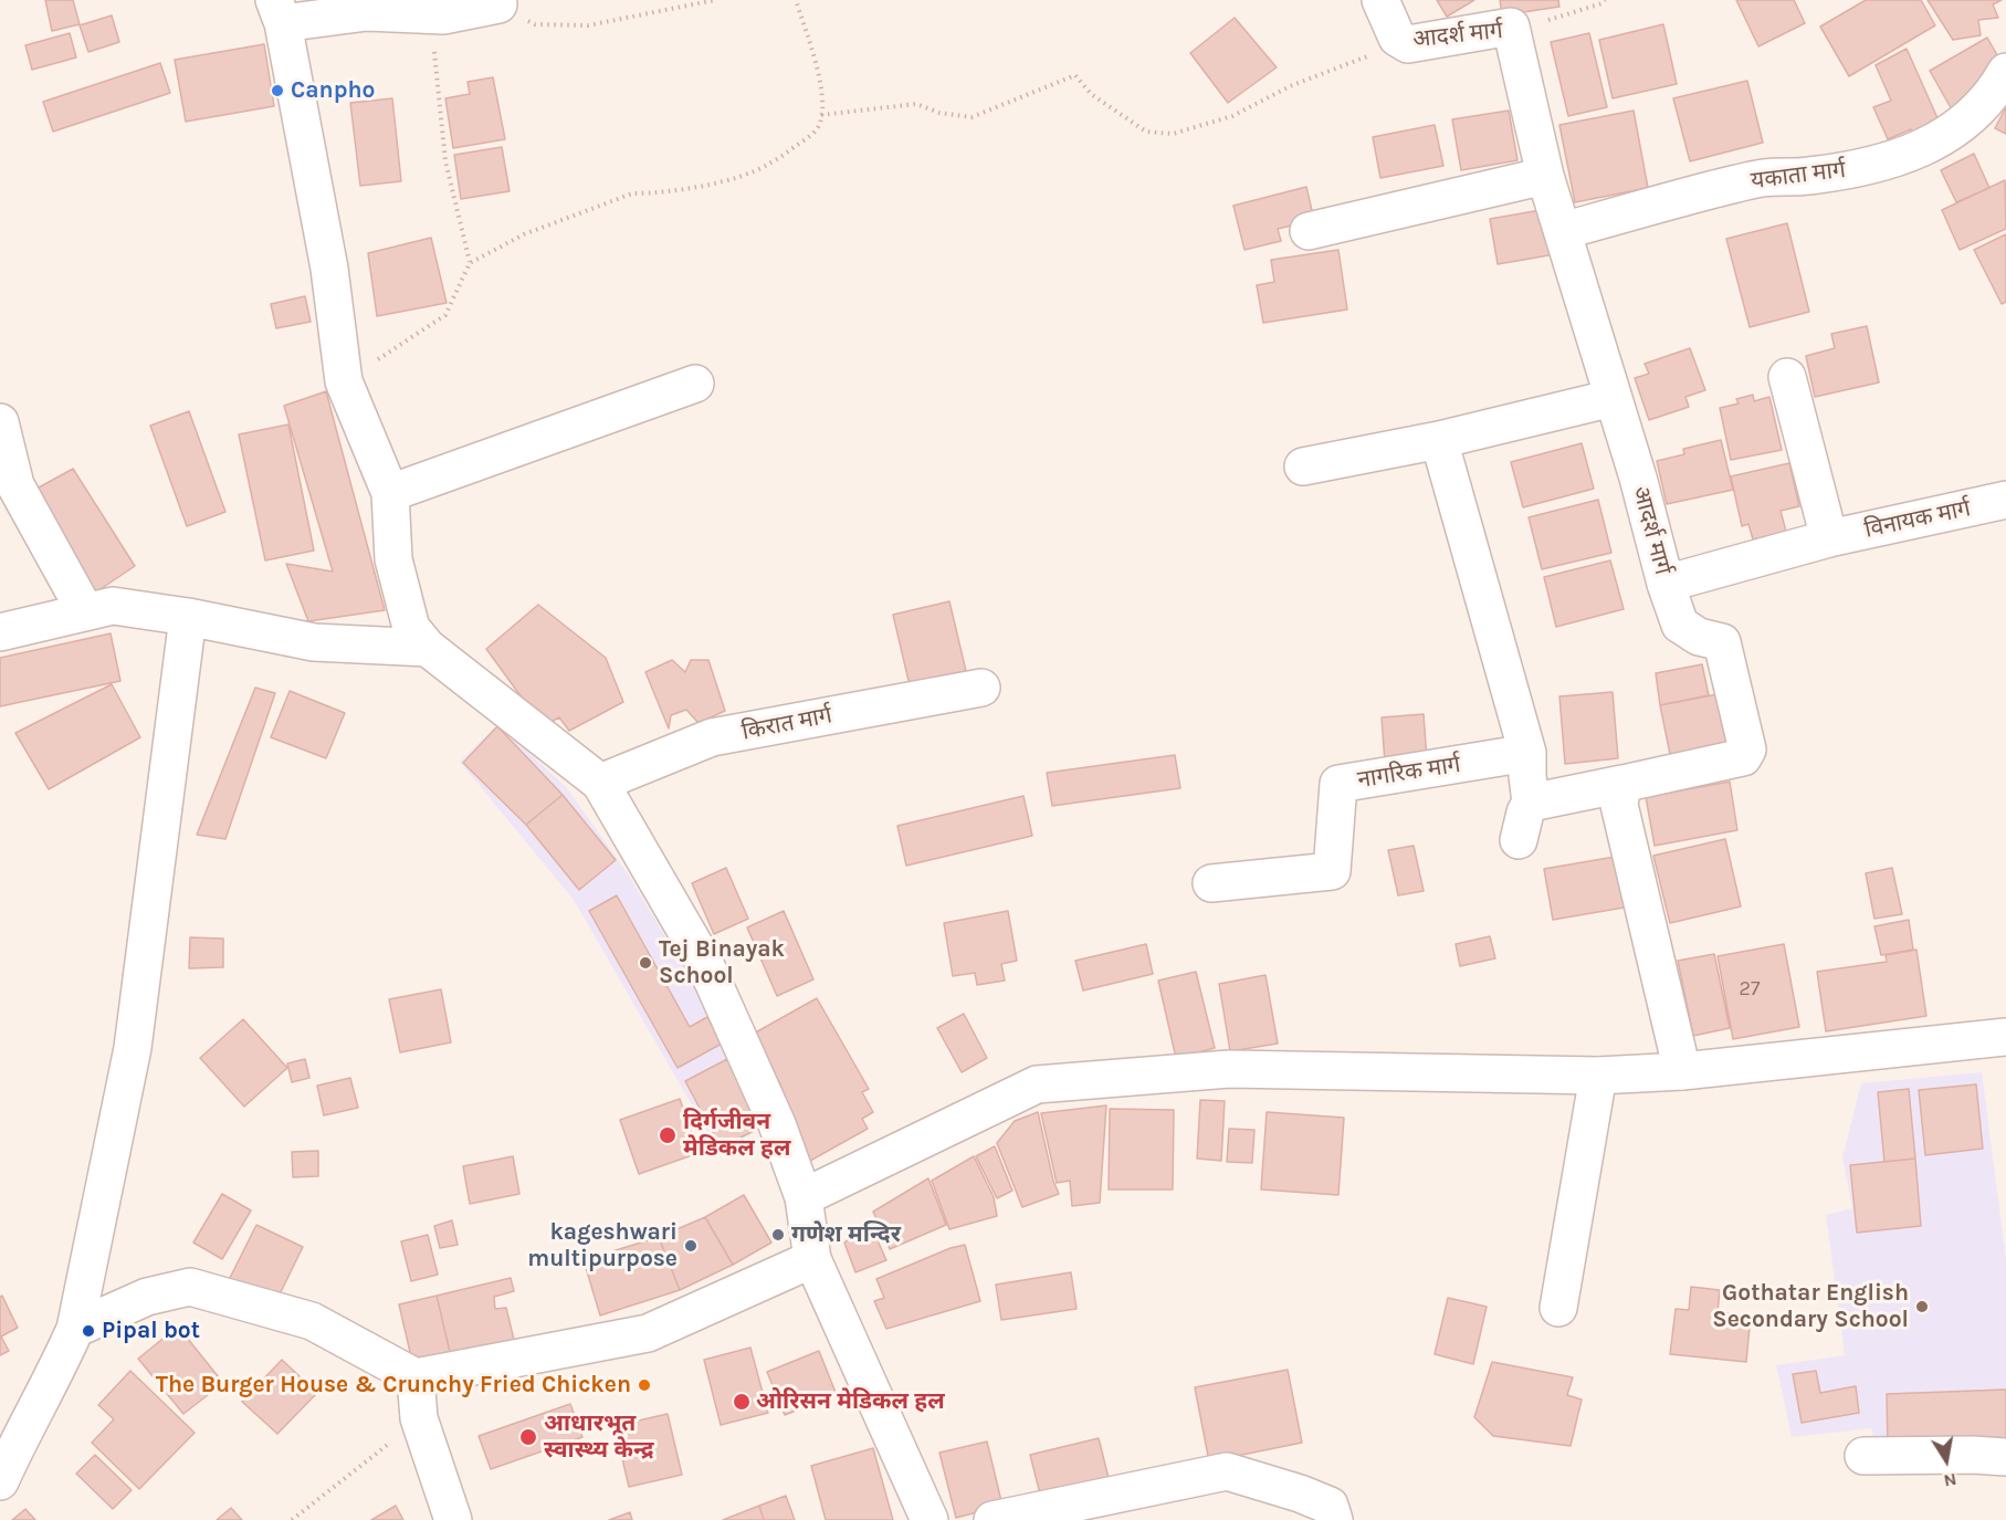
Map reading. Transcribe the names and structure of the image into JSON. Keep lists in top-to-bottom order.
{
  "streets": {
    "street": [
      "आदर्श मार्ग",
      "यकाता मार्ग",
      "विनायक मार्ग",
      "किरात मार्ग",
      "नागरिक मार्ग"
    ]
  },
  "crossings": [
    ["आदर्श मार्ग", "यकाता मार्ग"],
    ["आदर्श मार्ग", "विनायक मार्ग"]
  ],
  "places": [
    "Canpho",
    "Tej Binayak School",
    "दिर्गजीवन मेडिकल हल",
    "गणेश मन्दिर",
    "kageshwari multipurpose",
    "Gothatar English Secondary School",
    "Pipal bot",
    "The Burger House & Crunchy Fried Chicken",
    "ओरिसन मेडिकल हल",
    "आधारभूत स्वास्थ्य केन्द्र"
  ],
  "house_numbers": ["27"],
  "north": "bottom"
}
